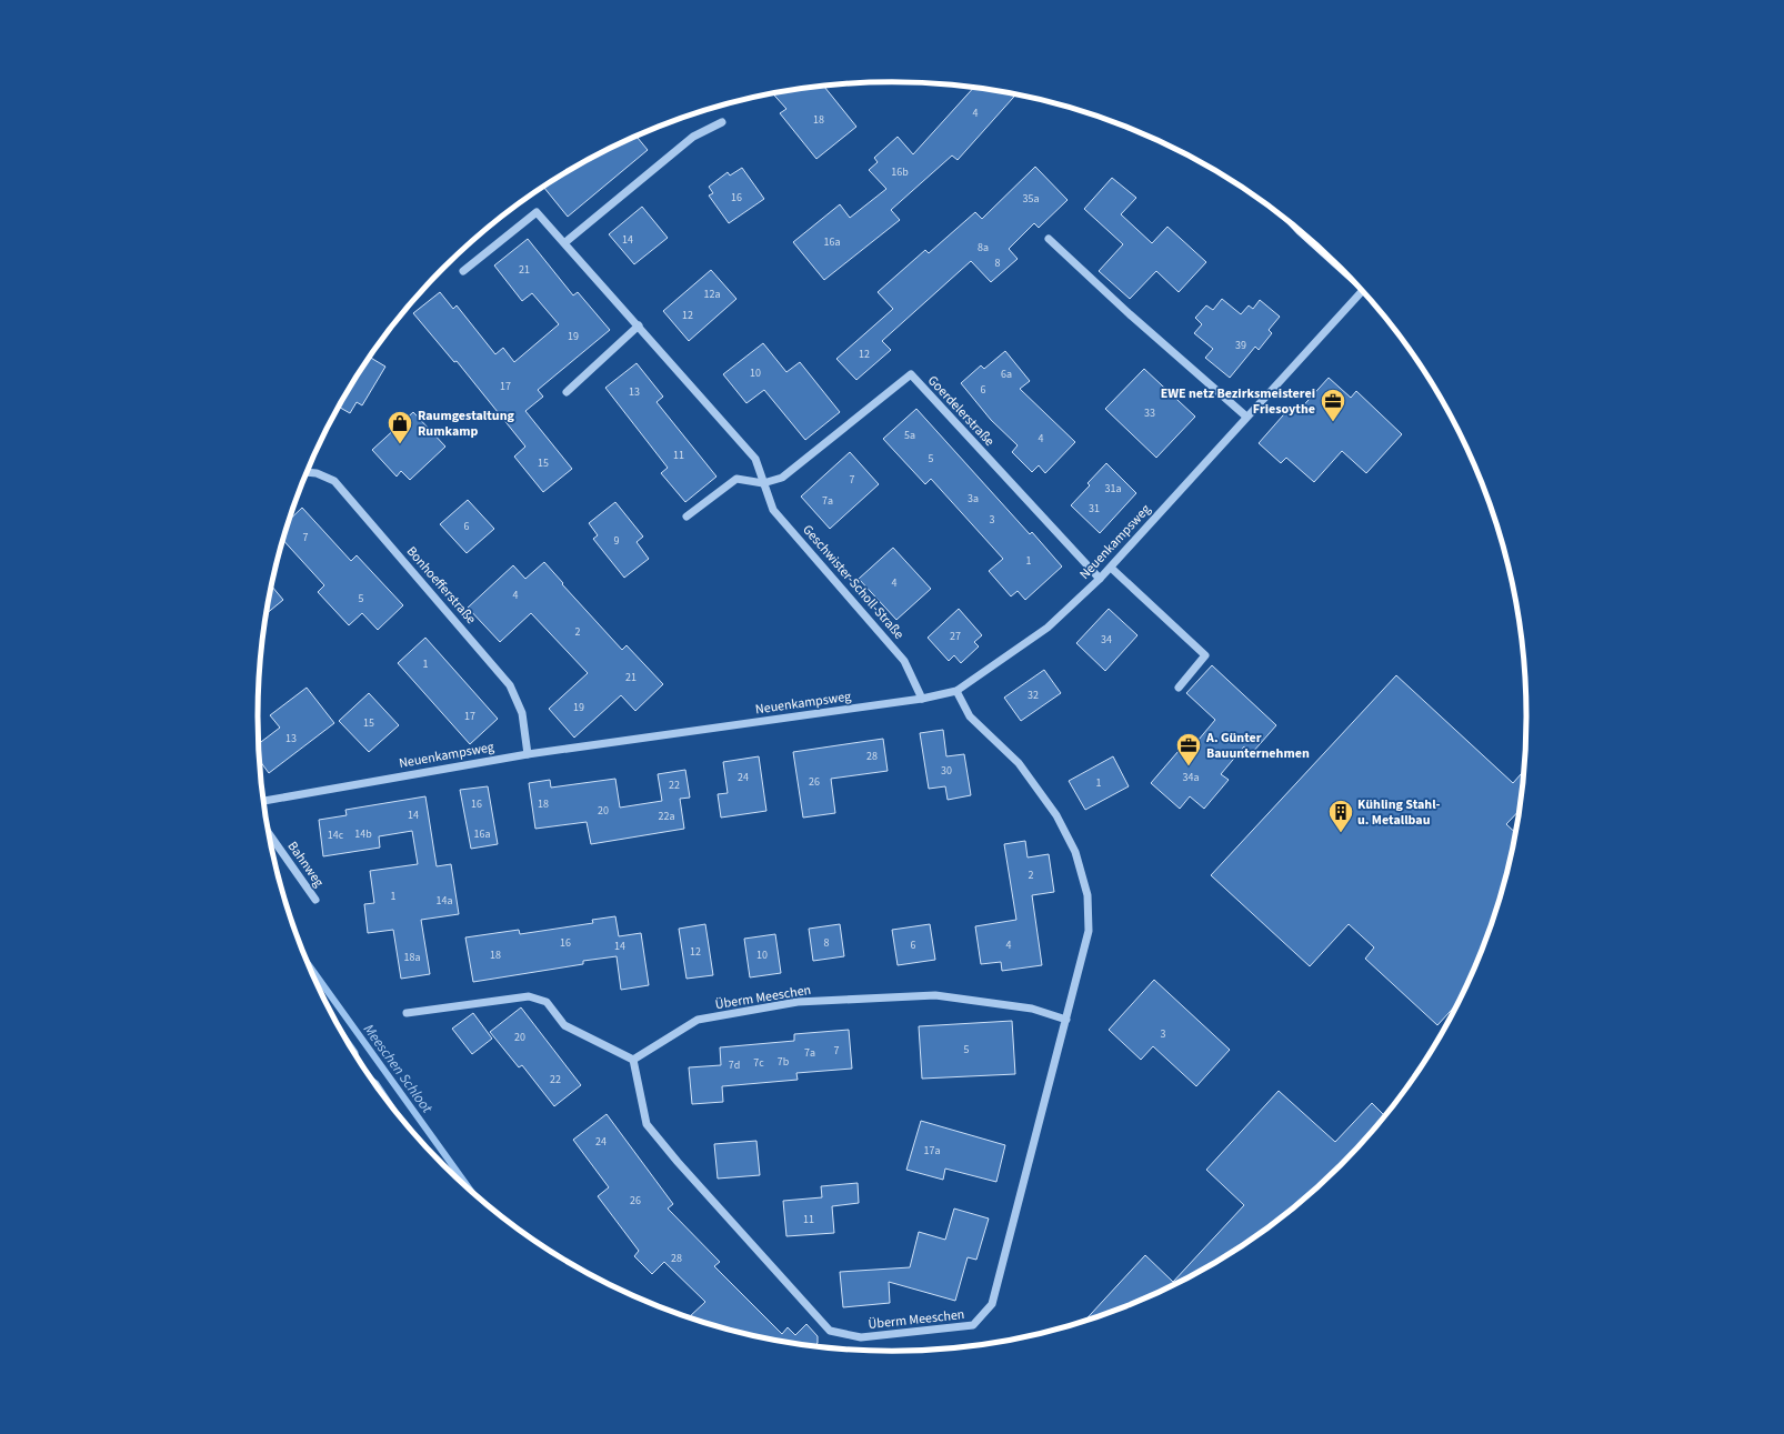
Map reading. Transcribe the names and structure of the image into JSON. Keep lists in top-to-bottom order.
{
  "streets": {
    "street": [
      "Goerdelerstraße",
      "Neuenkampsweg",
      "Geschwister-Scholl-Straße",
      "Bonhoefferstraße",
      "Bahnweg",
      "Überm Meeschen"
    ]
  },
  "crossings": [
    ["Goerdelerstraße", "Neuenkampsweg"],
    ["Goerdelerstraße", "Geschwister-Scholl-Straße"],
    ["Neuenkampsweg", "Geschwister-Scholl-Straße"],
    ["Neuenkampsweg", "Bonhoefferstraße"],
    ["Neuenkampsweg", "Überm Meeschen"]
  ],
  "water": ["Meeschen Schloot"],
  "places": {
    "office": ["EWE netz Bezirksmeisterei Friesoythe", "A. Günter Bauunternehmen"],
    "shop": ["Raumgestaltung Rumkamp"],
    "building": ["Kühling Stahl- u. Metallbau"]
  },
  "house_numbers": [
    "4",
    "18",
    "16b",
    "16",
    "35a",
    "14",
    "16a",
    "8a",
    "8",
    "21",
    "12a",
    "12",
    "19",
    "39",
    "12",
    "10",
    "6a",
    "17",
    "6",
    "13",
    "33",
    "5a",
    "4",
    "11",
    "5",
    "15",
    "7",
    "31a",
    "3a",
    "7a",
    "31",
    "3",
    "6",
    "7",
    "9",
    "1",
    "4",
    "4",
    "5",
    "2",
    "27",
    "34",
    "1",
    "21",
    "32",
    "19",
    "17",
    "15",
    "13",
    "28",
    "30",
    "24",
    "34a",
    "26",
    "1",
    "22",
    "16",
    "18",
    "20",
    "14",
    "22a",
    "14b",
    "16a",
    "14c",
    "2",
    "1",
    "14a",
    "16",
    "8",
    "6",
    "4",
    "14",
    "12",
    "18",
    "10",
    "18a",
    "3",
    "20",
    "5",
    "7",
    "7a",
    "7b",
    "7c",
    "7d",
    "22",
    "24",
    "17a",
    "26",
    "11",
    "28"
  ]
}
